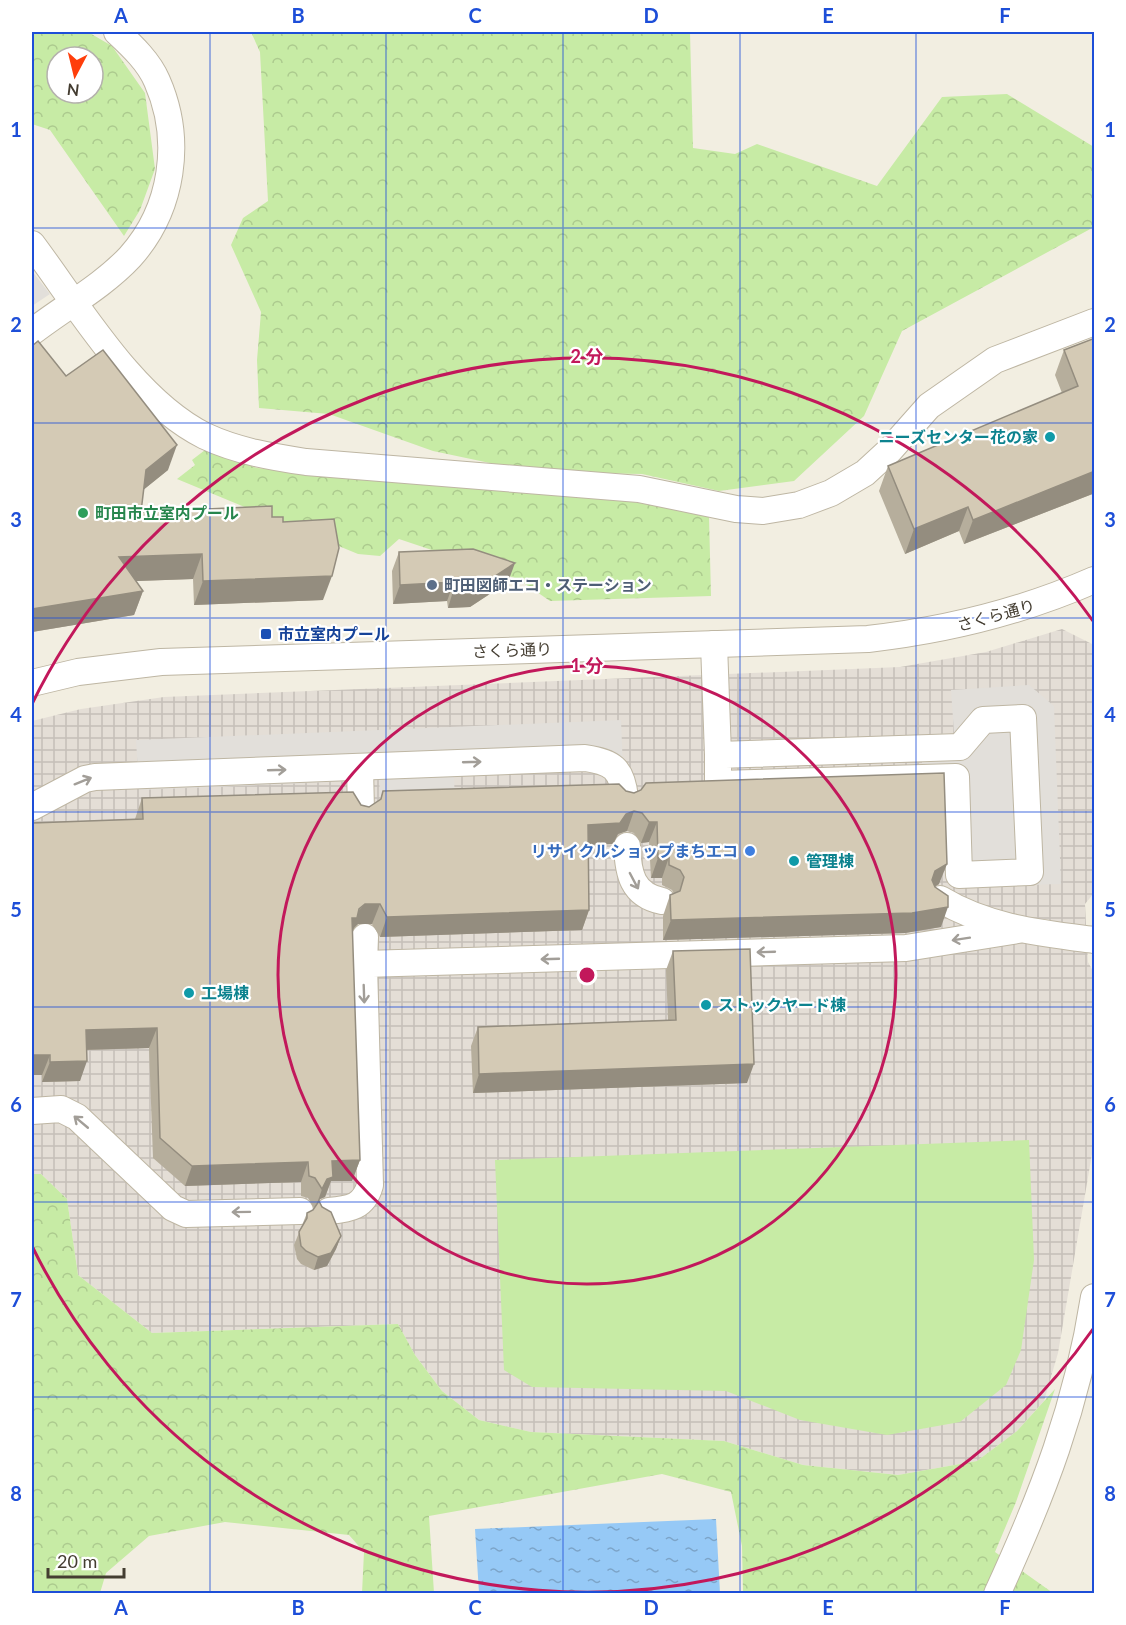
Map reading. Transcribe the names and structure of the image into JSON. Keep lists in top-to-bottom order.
{
  "streets": {
    "street": ["さくら通り"]
  },
  "places": {
    "other": [
      "ニーズセンター花の家",
      "町田市立室内プール",
      "町田図師エコ・ステーション",
      "リサイクルショップまちエコ",
      "管理棟",
      "工場棟",
      "ストックヤード棟"
    ],
    "transit": ["市立室内プール"]
  },
  "scale_bar": "20 m",
  "north": "bottom",
  "grid": {
    "columns": [
      "A",
      "B",
      "C",
      "D",
      "E",
      "F"
    ],
    "rows": [
      "1",
      "2",
      "3",
      "4",
      "5",
      "6",
      "7",
      "8"
    ]
  },
  "rings": ["2 分", "1 分"]
}
